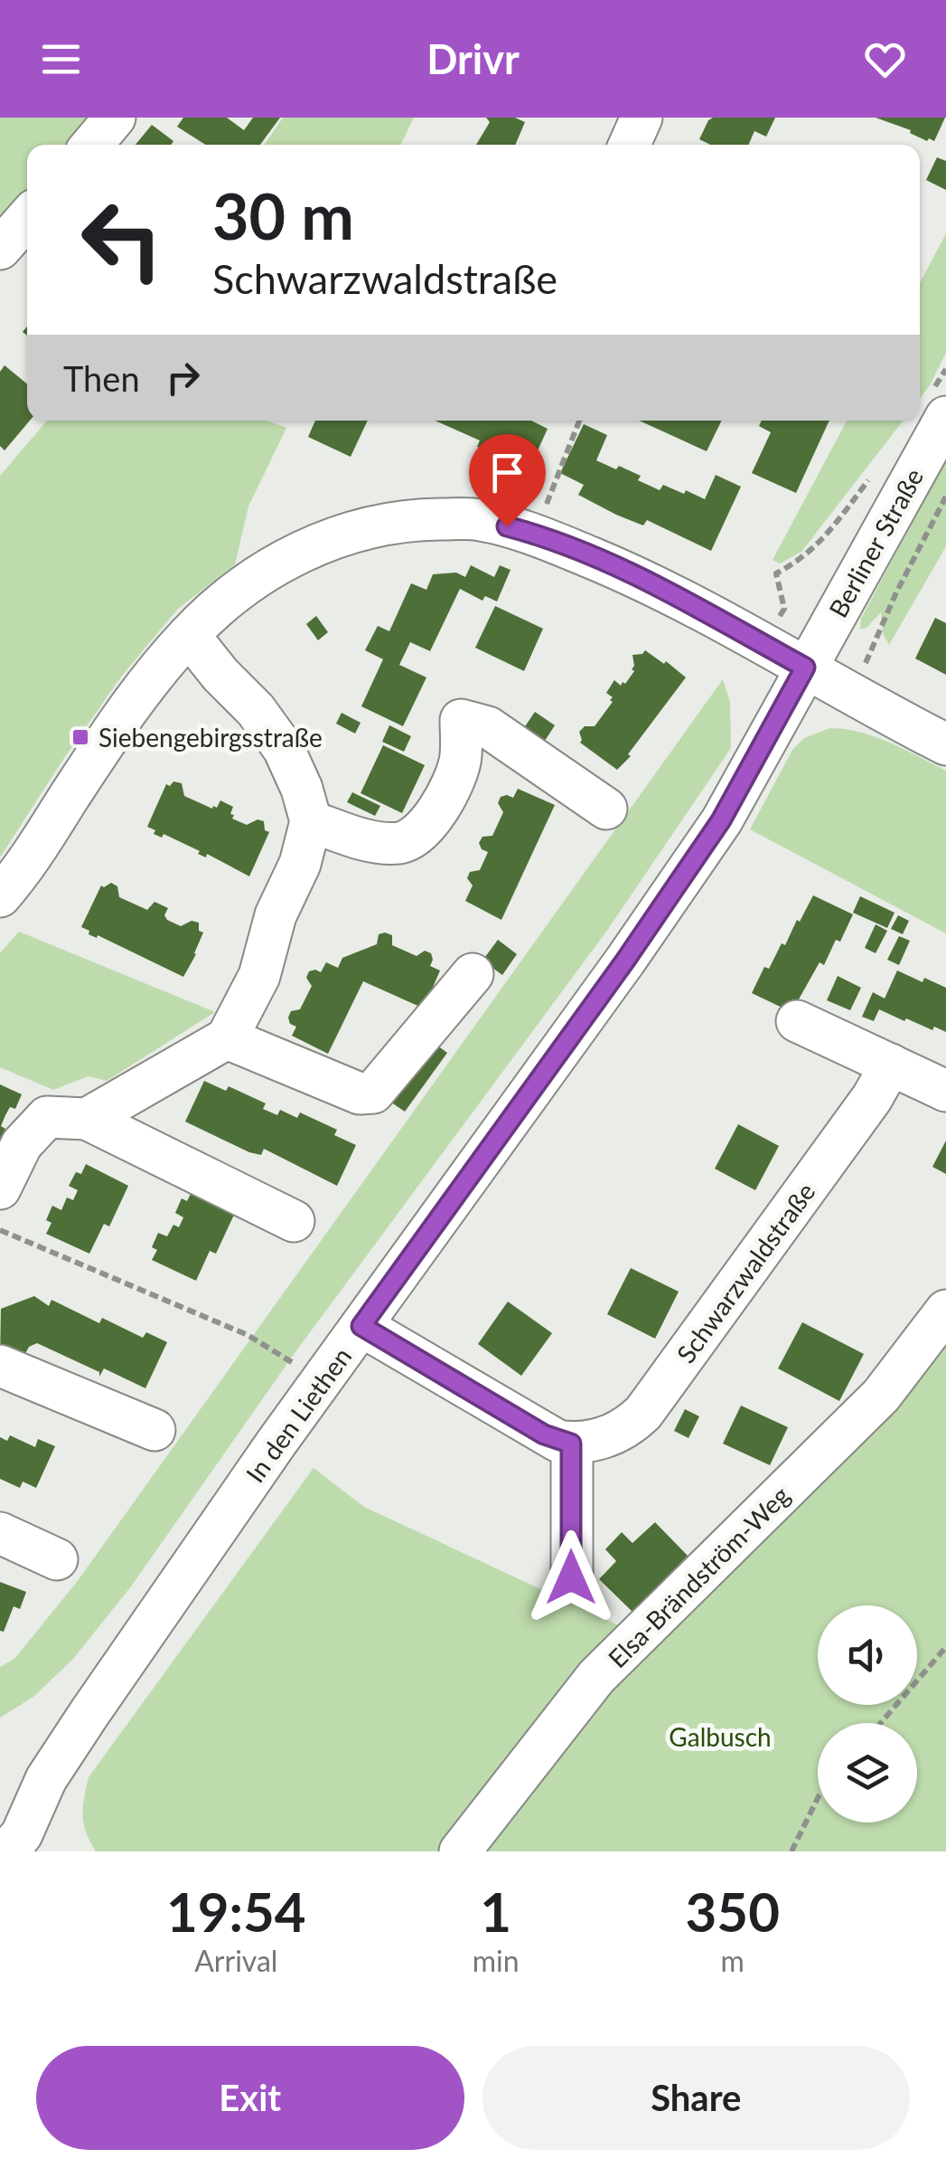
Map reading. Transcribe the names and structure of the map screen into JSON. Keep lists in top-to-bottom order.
{
  "streets": {
    "street": [
      "Berliner Straße",
      "Schwarzwaldstraße",
      "In den Liethen",
      "Elsa-Brändström-Weg"
    ]
  },
  "crossings": [
    ["Berliner Straße", "In den Liethen"]
  ],
  "parks": ["Galbusch"],
  "places": {
    "transit": ["Siebengebirgsstraße"]
  },
  "page": {
    "header": "Drivr",
    "turn": ["30 m", "Schwarzwaldstraße"],
    "then": "Then",
    "eta": [
      "19:54",
      "Arrival",
      "1",
      "min",
      "350",
      "m"
    ],
    "buttons": ["Exit", "Share"]
  }
}
